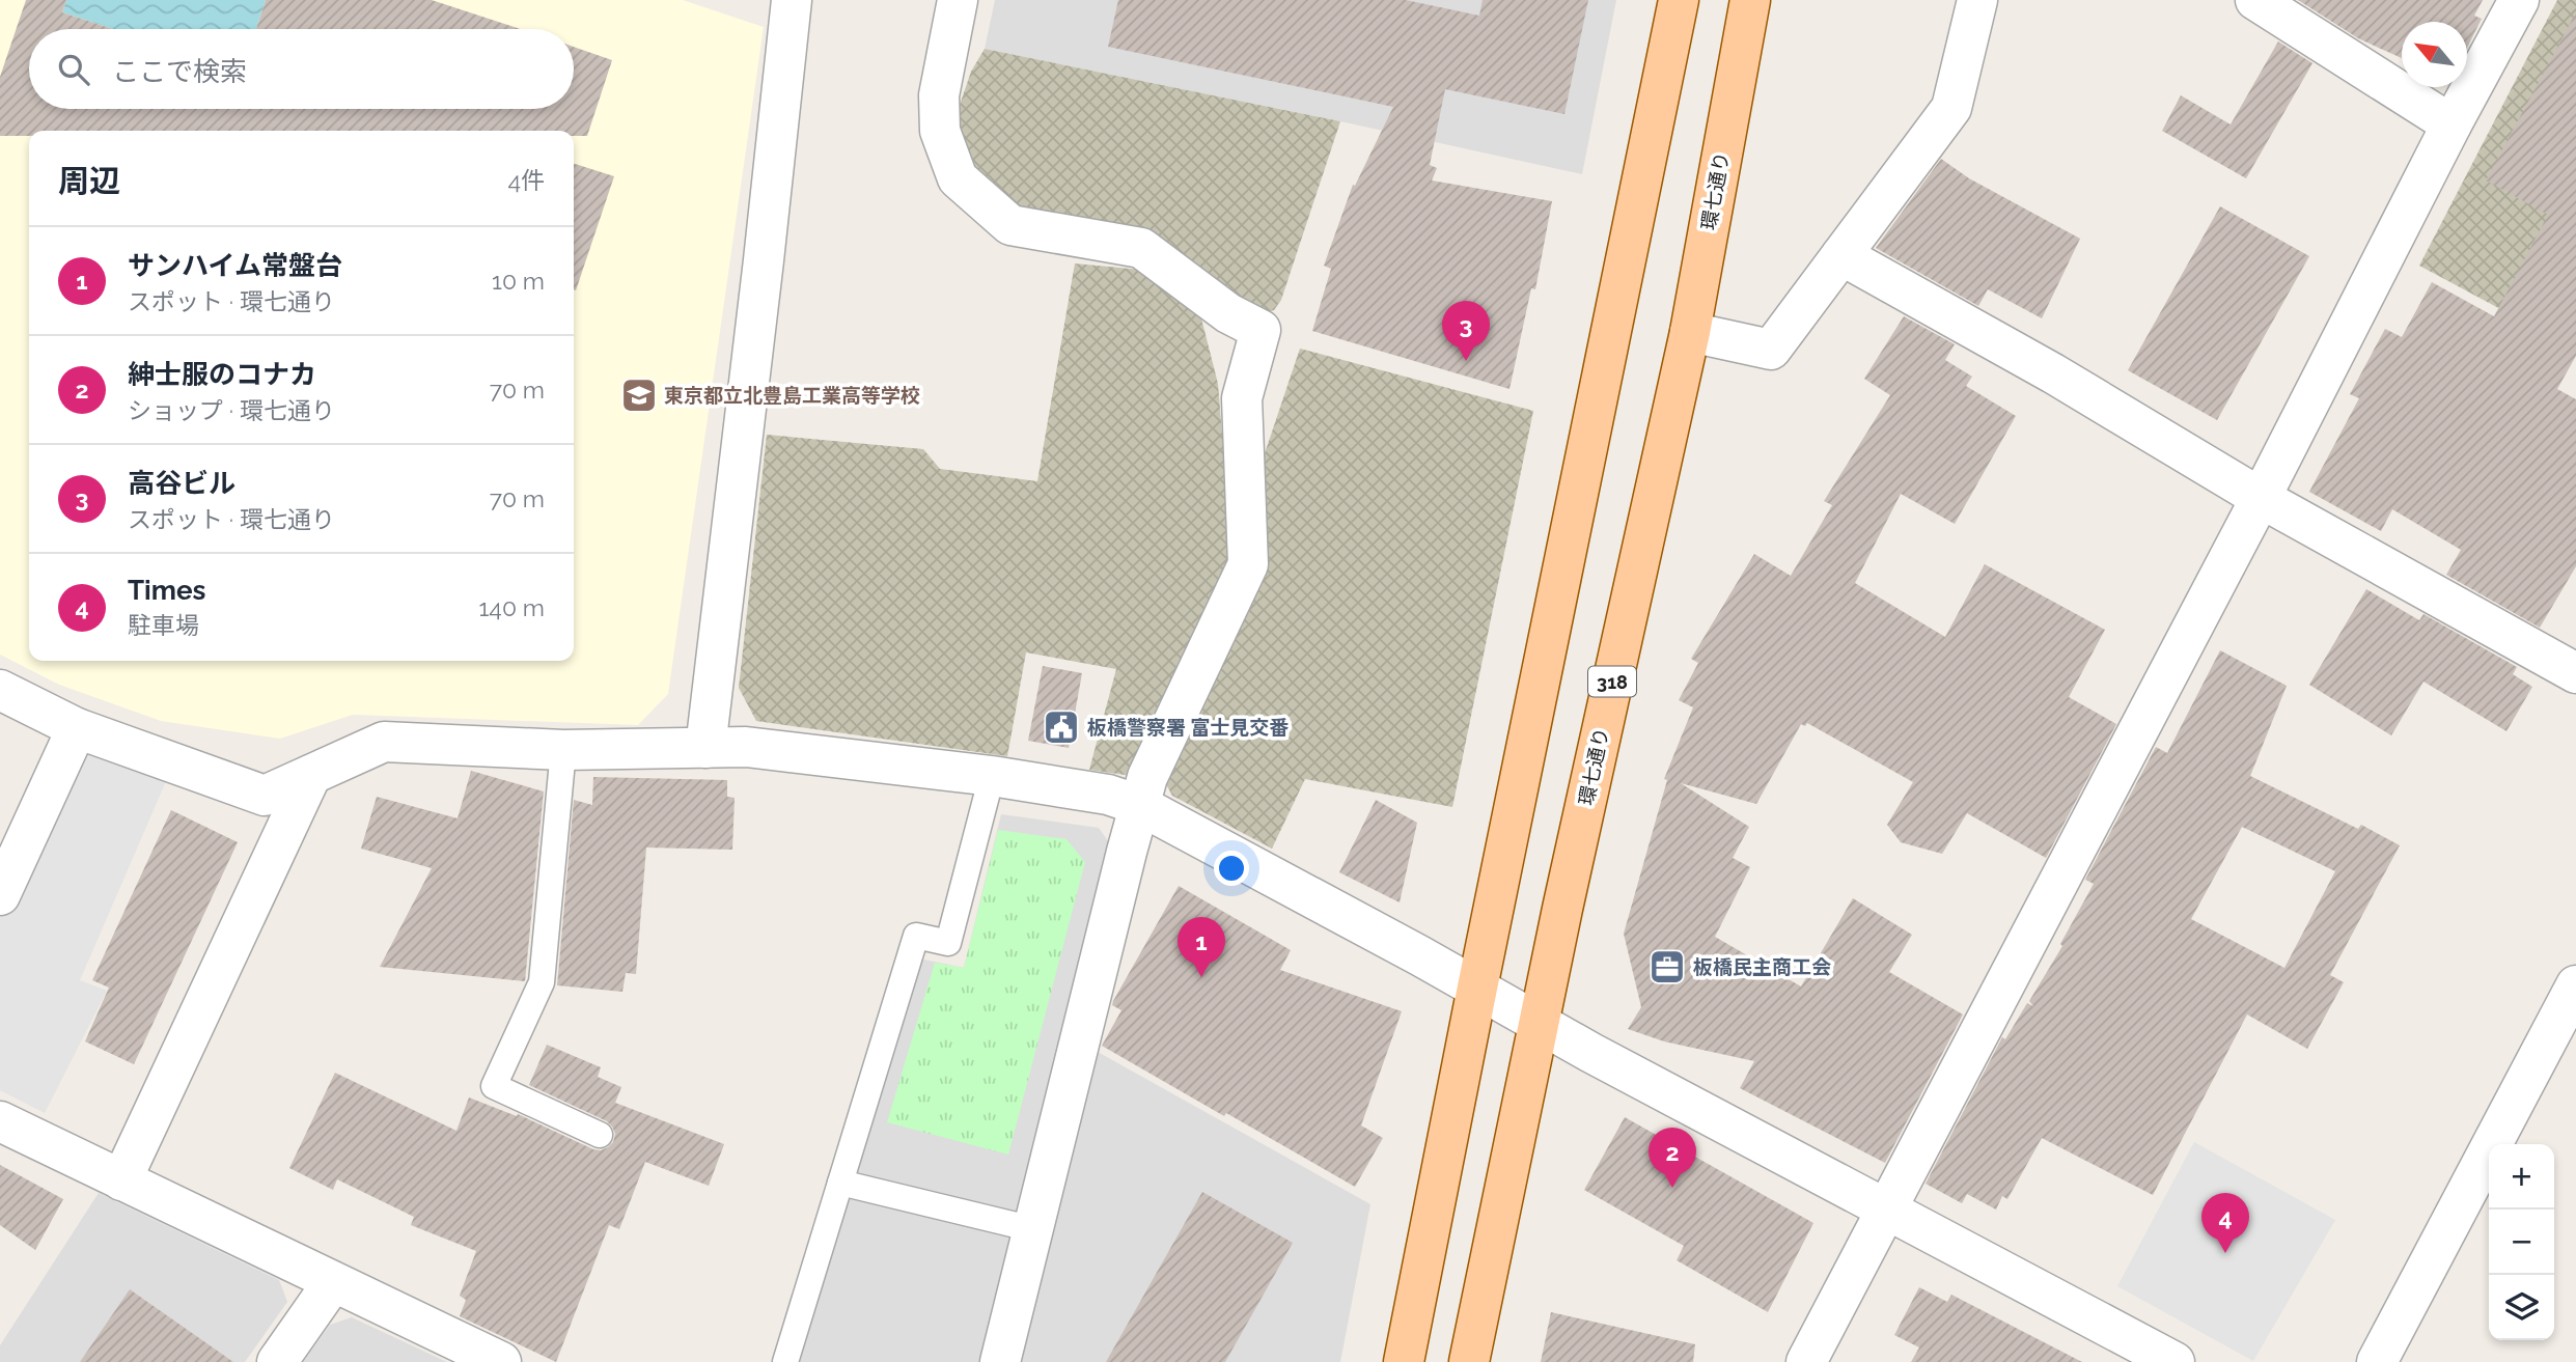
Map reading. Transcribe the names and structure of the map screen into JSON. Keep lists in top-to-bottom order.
{
  "streets": {
    "main road": ["環七通り", "318"]
  },
  "places": {
    "school or university": ["東京都立北豊島工業高等学校"],
    "public building": ["板橋警察署 富士見交番"],
    "office": ["板橋民主商工会"]
  },
  "north": "top left",
  "page": {
    "search": "ここで検索",
    "heading": ["周辺", "4件"],
    "list": [
      {
        "mark": "1",
        "name": "サンハイム常盤台",
        "note": "スポット · 環七通り",
        "value": "10 m"
      },
      {
        "mark": "2",
        "name": "紳士服のコナカ",
        "note": "ショップ · 環七通り",
        "value": "70 m"
      },
      {
        "mark": "3",
        "name": "高谷ビル",
        "note": "スポット · 環七通り",
        "value": "70 m"
      },
      {
        "mark": "4",
        "name": "Times",
        "note": "駐車場",
        "value": "140 m"
      }
    ],
    "pins": [
      "3",
      "1",
      "2",
      "4"
    ],
    "map_buttons": ["+", "−"]
  }
}
